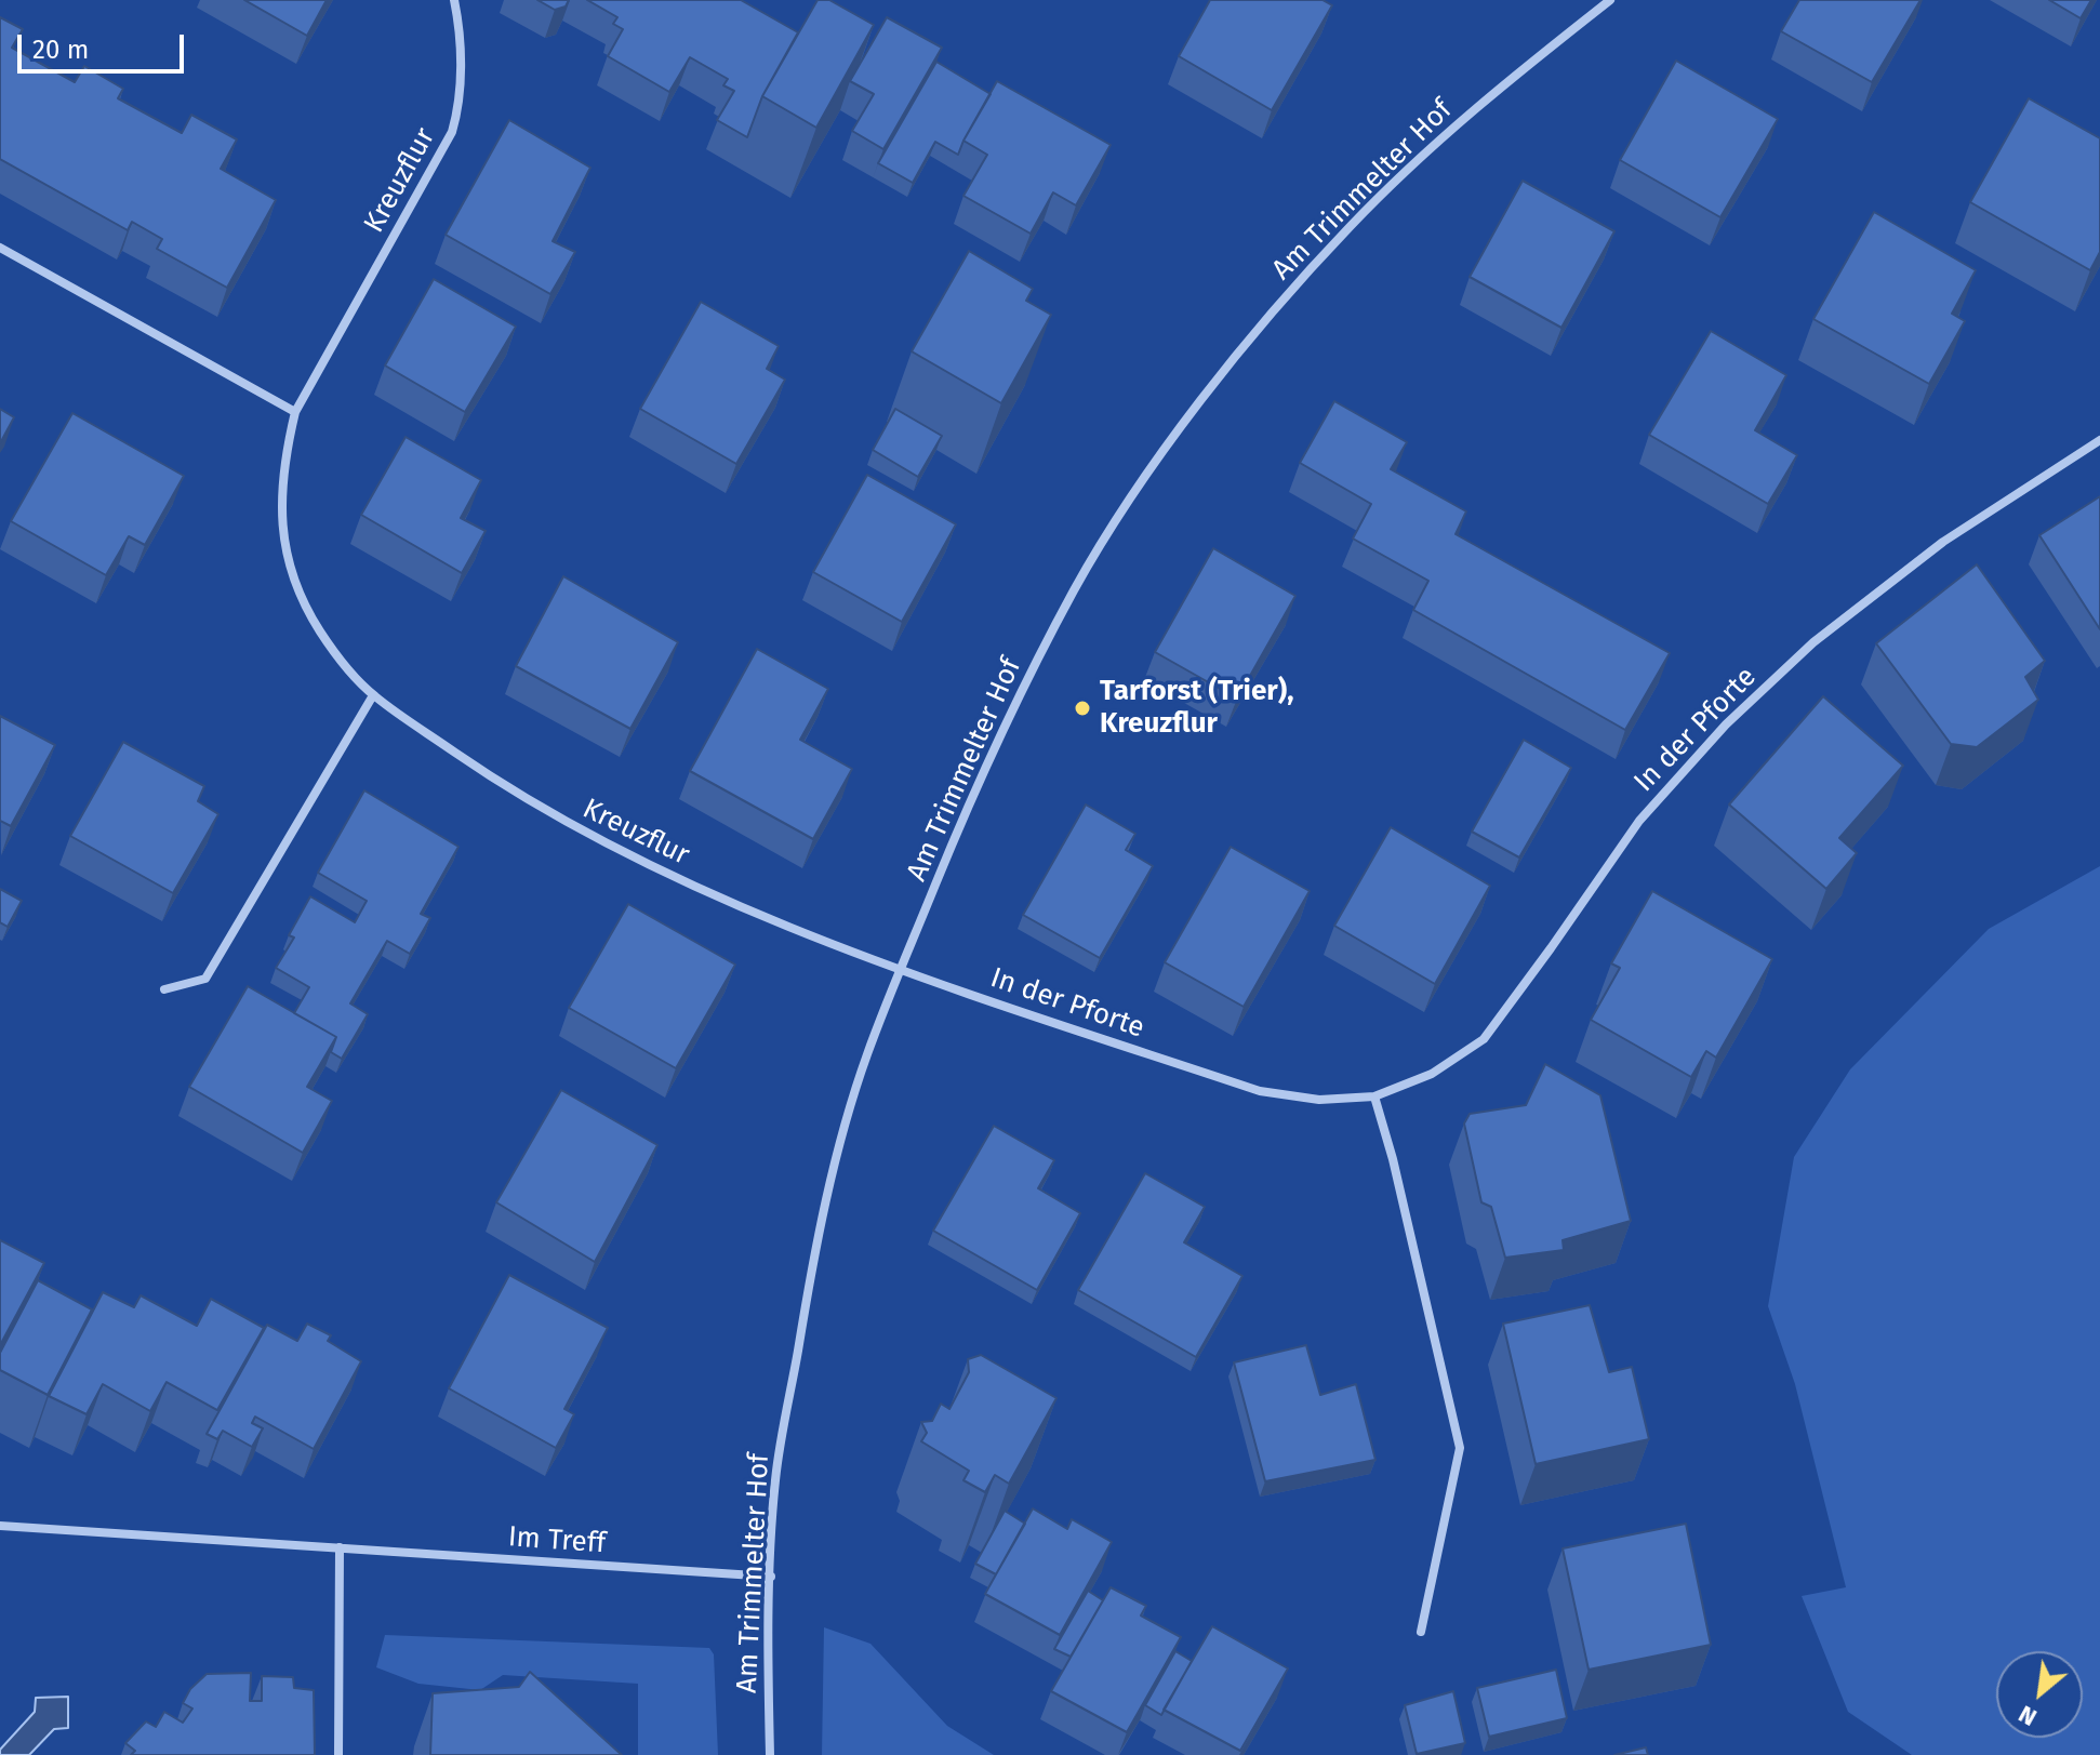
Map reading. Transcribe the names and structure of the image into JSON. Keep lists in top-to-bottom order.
{
  "streets": {
    "street": [
      "Kreuzflur",
      "Am Trimmelter Hof",
      "In der Pforte",
      "Im Treff"
    ]
  },
  "crossings": [
    ["Kreuzflur", "Am Trimmelter Hof"],
    ["Kreuzflur", "In der Pforte"],
    ["Am Trimmelter Hof", "In der Pforte"],
    ["Am Trimmelter Hof", "Im Treff"]
  ],
  "places": ["Tarforst (Trier), Kreuzflur"],
  "scale_bar": "20 m",
  "north": "bottom left"
}
